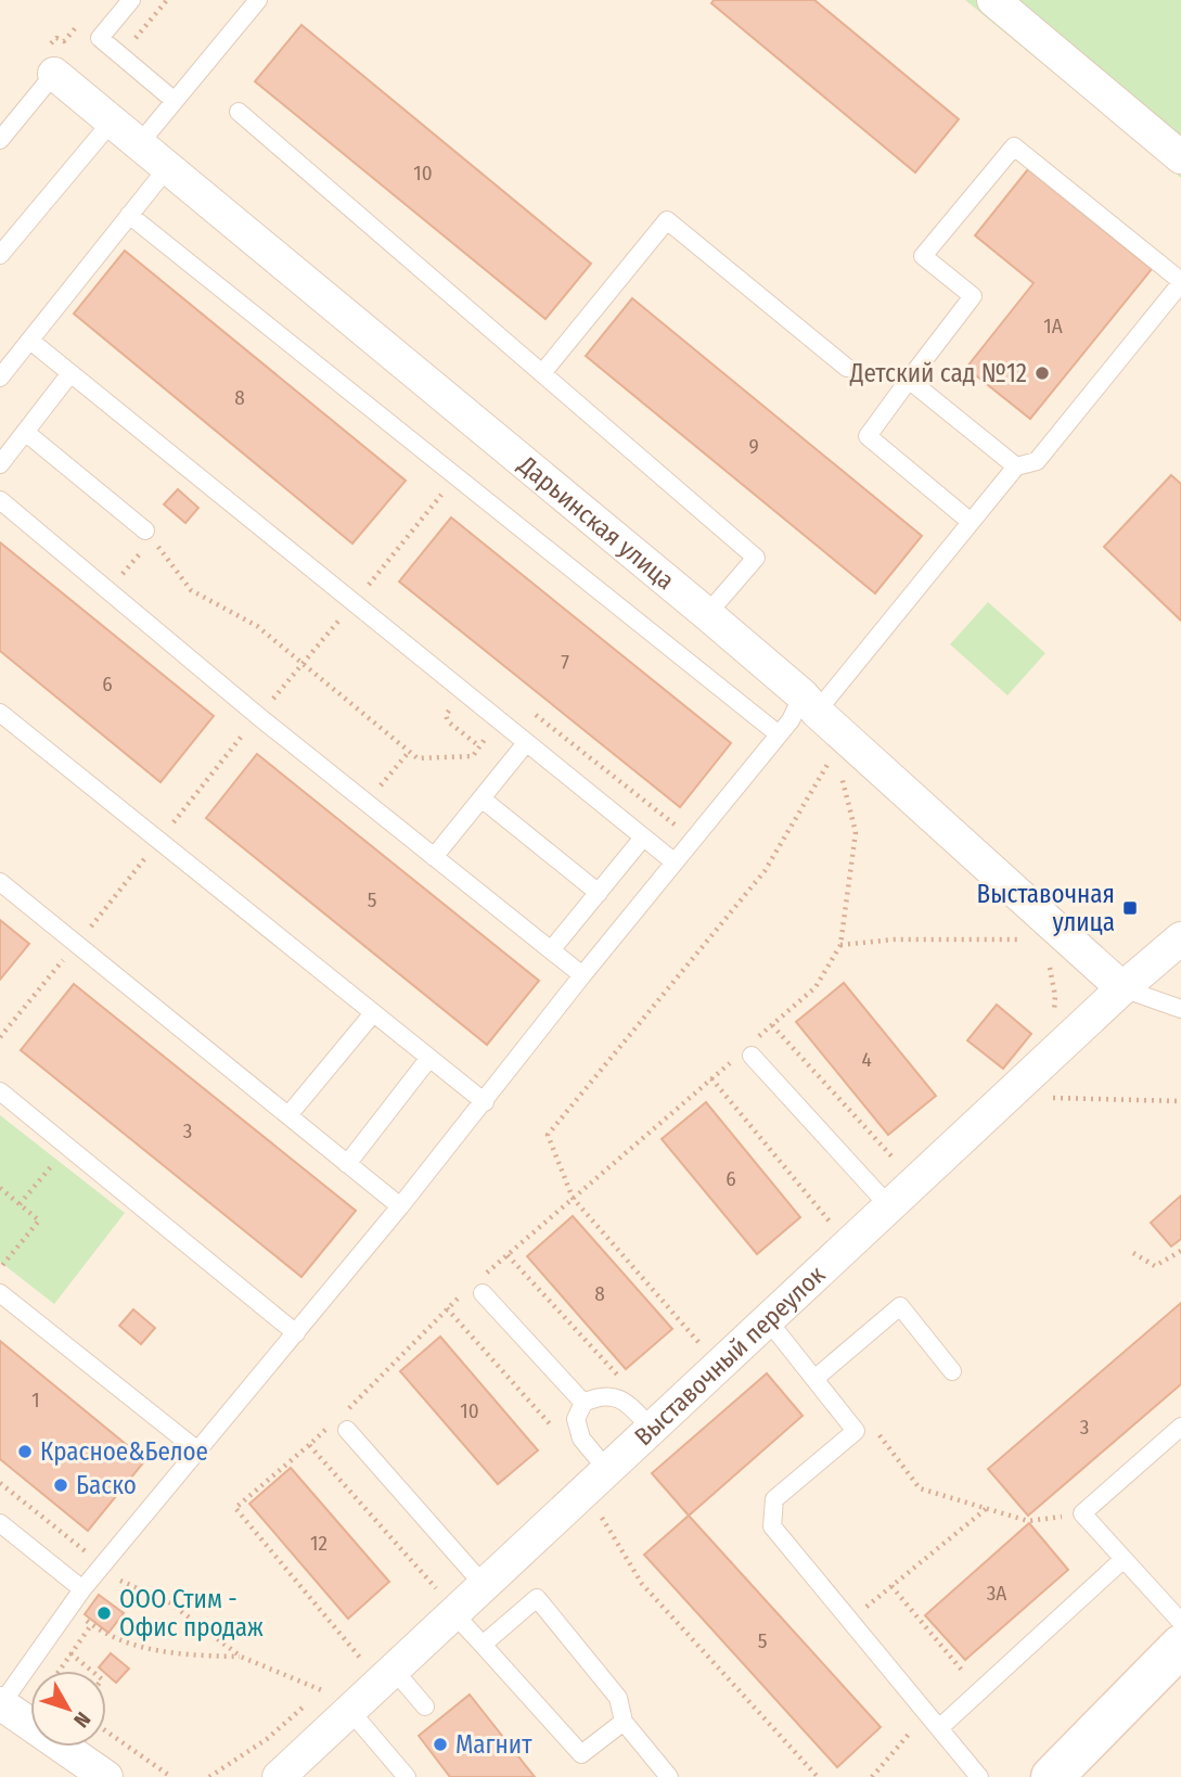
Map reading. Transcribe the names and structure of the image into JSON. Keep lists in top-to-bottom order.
{
  "streets": {
    "street": ["Дарьинская улица", "Выставочный переулок"]
  },
  "crossings": [
    ["Дарьинская улица", "Выставочный переулок"]
  ],
  "places": {
    "other": [
      "Детский сад №12",
      "Красное&Белое",
      "Баско",
      "ООО Стим - Офис продаж",
      "Магнит"
    ],
    "transit": ["Выставочная улица"]
  },
  "house_numbers": [
    "10",
    "1А",
    "8",
    "9",
    "7",
    "6",
    "5",
    "4",
    "3",
    "6",
    "8",
    "1",
    "10",
    "3",
    "12",
    "3А",
    "5"
  ],
  "north": "bottom right"
}
